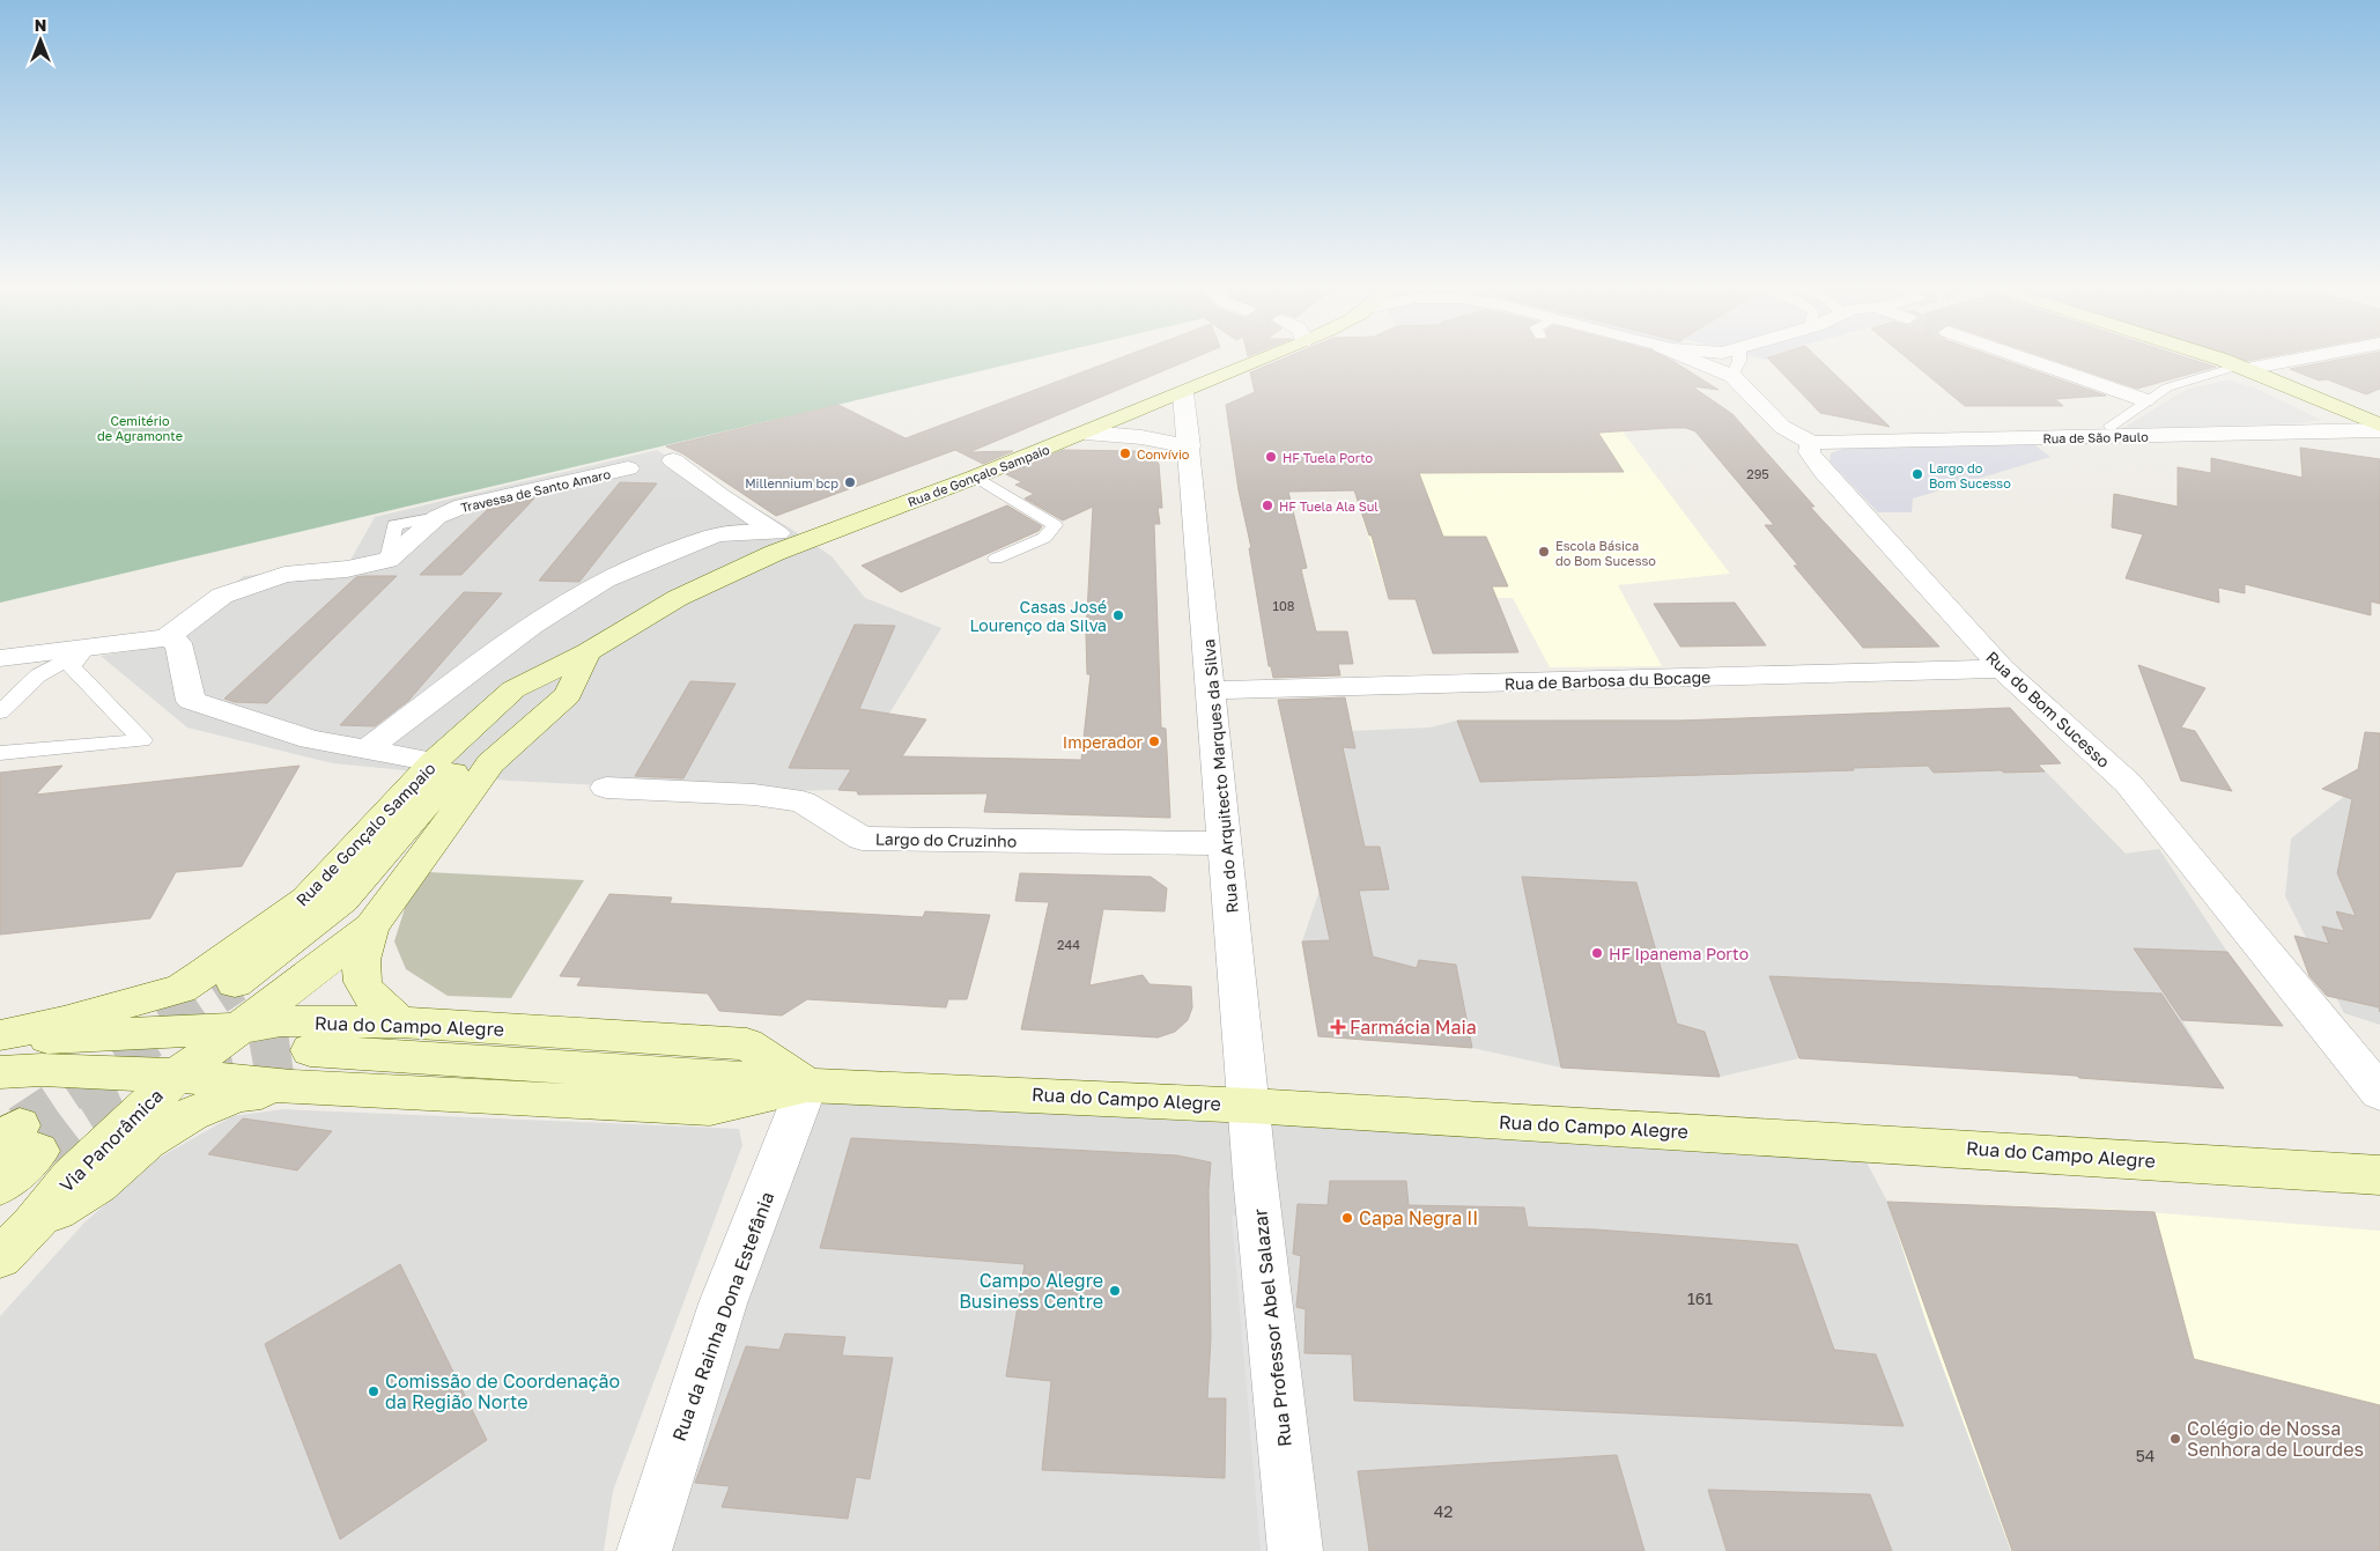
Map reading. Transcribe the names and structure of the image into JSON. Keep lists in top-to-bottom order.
{
  "streets": {
    "main road": ["Rua de Gonçalo Sampaio", "Rua do Campo Alegre", "Via Panorâmica"],
    "street": [
      "Rua de São Paulo",
      "Travessa de Santo Amaro",
      "Rua de Barbosa du Bocage",
      "Rua do Bom Sucesso",
      "Rua do Arquitecto Marques da Silva",
      "Largo do Cruzinho",
      "Rua da Rainha Dona Estefânia",
      "Rua Professor Abel Salazar"
    ]
  },
  "crossings": [
    ["Rua de São Paulo", "Rua do Bom Sucesso"],
    ["Rua de Gonçalo Sampaio", "Rua do Arquitecto Marques da Silva"],
    ["Rua de Gonçalo Sampaio", "Rua do Campo Alegre"],
    ["Rua de Barbosa du Bocage", "Rua do Bom Sucesso"],
    ["Rua de Barbosa du Bocage", "Rua do Arquitecto Marques da Silva"],
    ["Rua do Arquitecto Marques da Silva", "Largo do Cruzinho"],
    ["Rua do Arquitecto Marques da Silva", "Rua do Campo Alegre"],
    ["Rua do Arquitecto Marques da Silva", "Rua Professor Abel Salazar"],
    ["Rua do Campo Alegre", "Via Panorâmica"],
    ["Rua do Campo Alegre", "Rua da Rainha Dona Estefânia"],
    ["Rua do Campo Alegre", "Rua Professor Abel Salazar"]
  ],
  "parks": ["Cemitério de Agramonte"],
  "places": {
    "other": [
      "Convívio",
      "HF Tuela Porto",
      "Largo do Bom Sucesso",
      "Millennium bcp",
      "HF Tuela Ala Sul",
      "Escola Básica do Bom Sucesso",
      "Casas José Lourenço da Silva",
      "Imperador",
      "HF Ipanema Porto",
      "Capa Negra II",
      "Campo Alegre Business Centre",
      "Comissão de Coordenação da Região Norte",
      "Colégio de Nossa Senhora de Lourdes"
    ],
    "health": ["Farmácia Maia"]
  },
  "house_numbers": [
    "295",
    "108",
    "244",
    "161",
    "54",
    "42"
  ],
  "north": "top"
}
